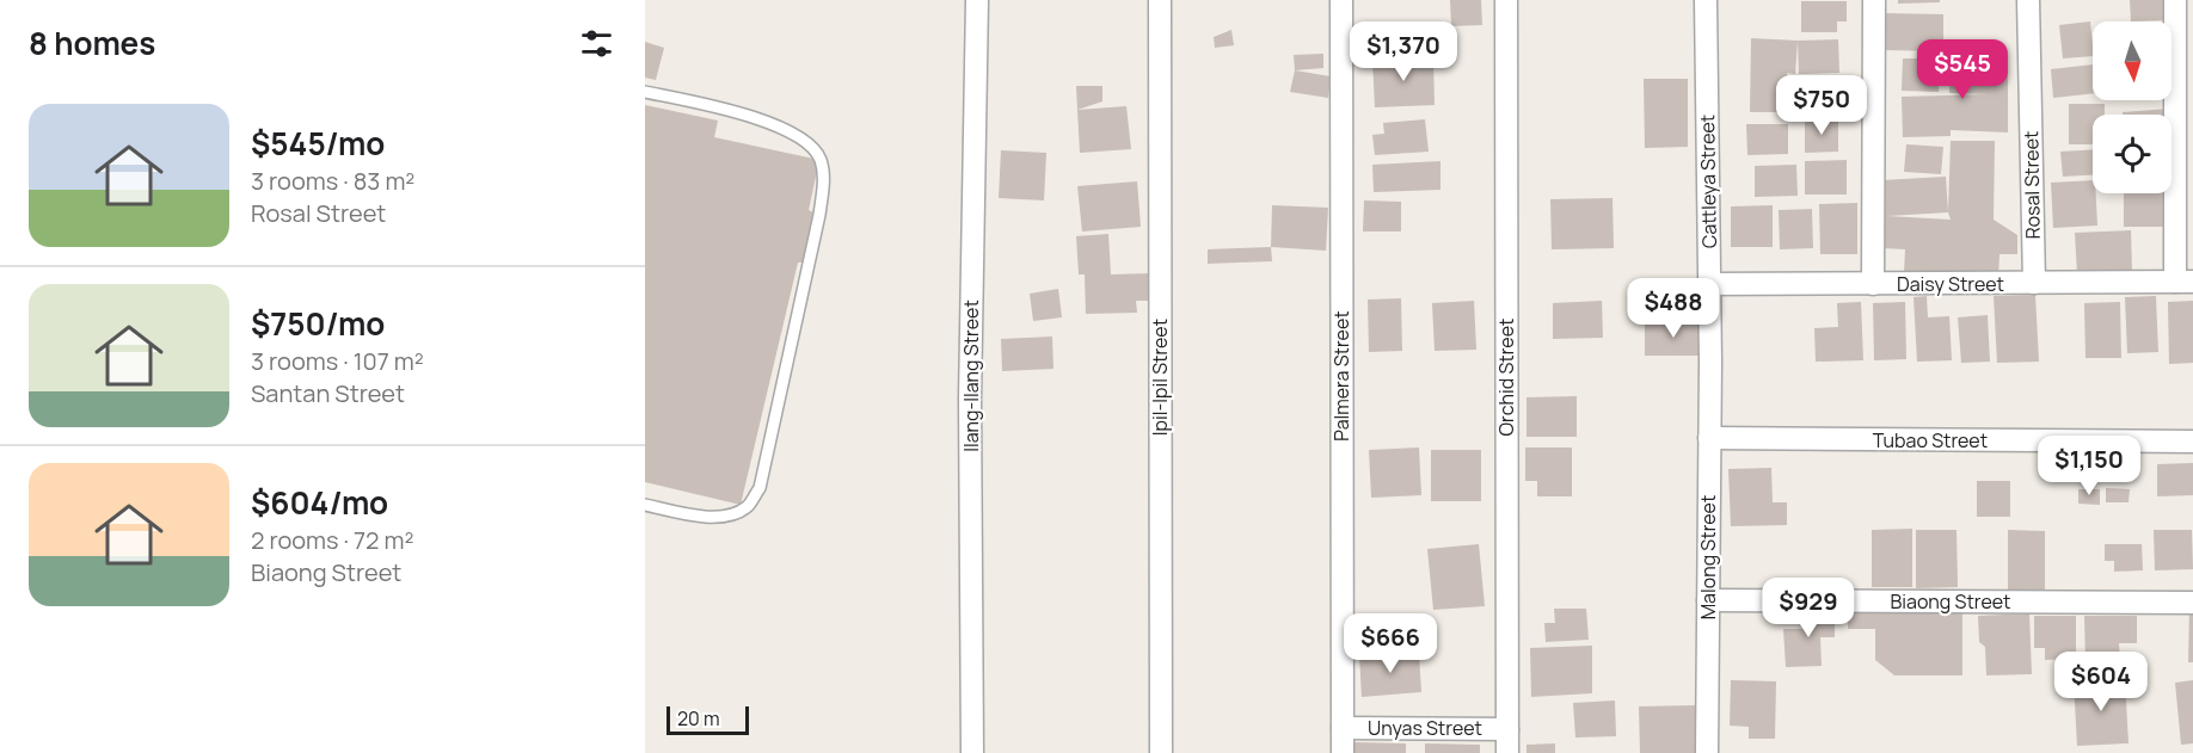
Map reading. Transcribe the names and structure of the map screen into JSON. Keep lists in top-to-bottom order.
{
  "streets": {
    "street": [
      "Cattleya Street",
      "Rosal Street",
      "Daisy Street",
      "Ilang-Ilang Street",
      "Palmera Street",
      "Ipil-Ipil Street",
      "Orchid Street",
      "Tubao Street",
      "Malong Street",
      "Biaong Street",
      "Unyas Street"
    ]
  },
  "crossings": [
    ["Cattleya Street", "Daisy Street"],
    ["Cattleya Street", "Malong Street"],
    ["Rosal Street", "Daisy Street"],
    ["Palmera Street", "Unyas Street"],
    ["Orchid Street", "Unyas Street"],
    ["Tubao Street", "Malong Street"],
    ["Malong Street", "Biaong Street"]
  ],
  "scale_bar": "20 m",
  "north": "bottom",
  "page": {
    "heading": "8 homes",
    "price": [
      "$1,370",
      "$545",
      "$750",
      "$488",
      "$1,150",
      "$929",
      "$666",
      "$604"
    ],
    "list": [
      {
        "name": "$545/mo",
        "note": "3 rooms · 83 m² · Rosal Street"
      },
      {
        "name": "$750/mo",
        "note": "3 rooms · 107 m² · Santan Street"
      },
      {
        "name": "$604/mo",
        "note": "2 rooms · 72 m² · Biaong Street"
      }
    ],
    "scale": "20 m"
  }
}
